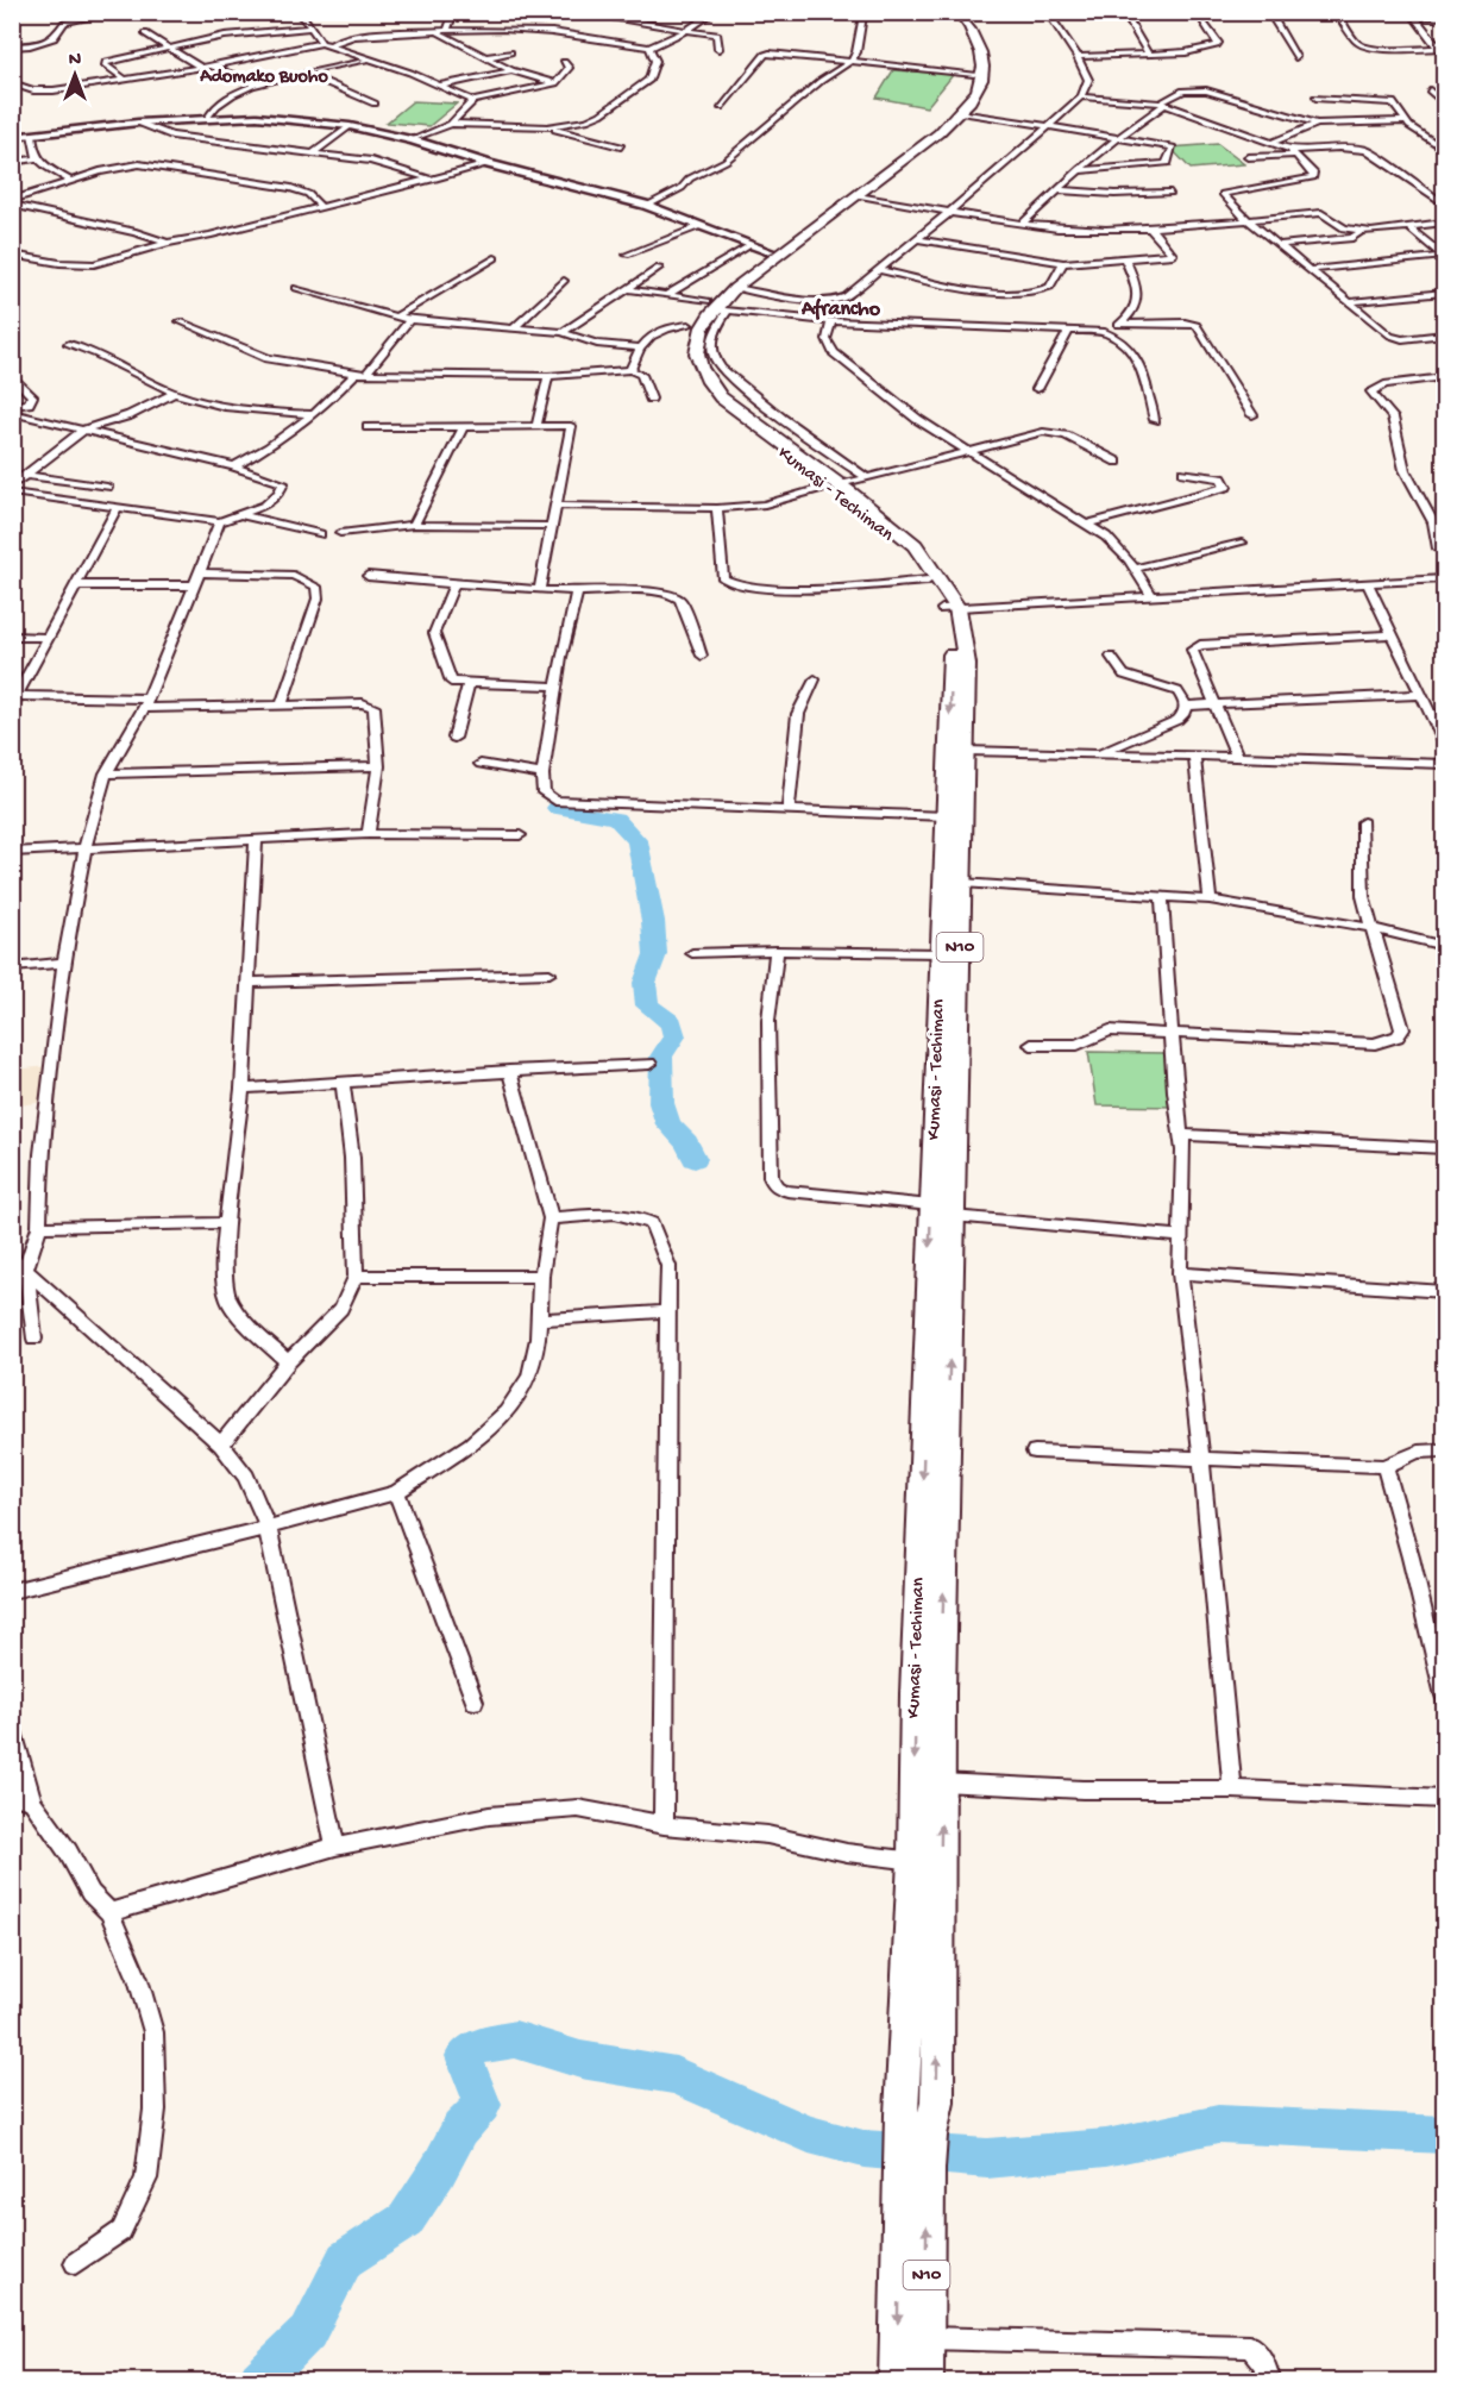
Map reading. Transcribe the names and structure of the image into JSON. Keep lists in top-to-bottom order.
{
  "streets": {
    "highway": ["Kumasi - Techiman", "N10"]
  },
  "crossings": [
    ["Kumasi - Techiman", "N10"]
  ],
  "districts": ["Adomako Buoho", "Afrancho"],
  "north": "top"
}
